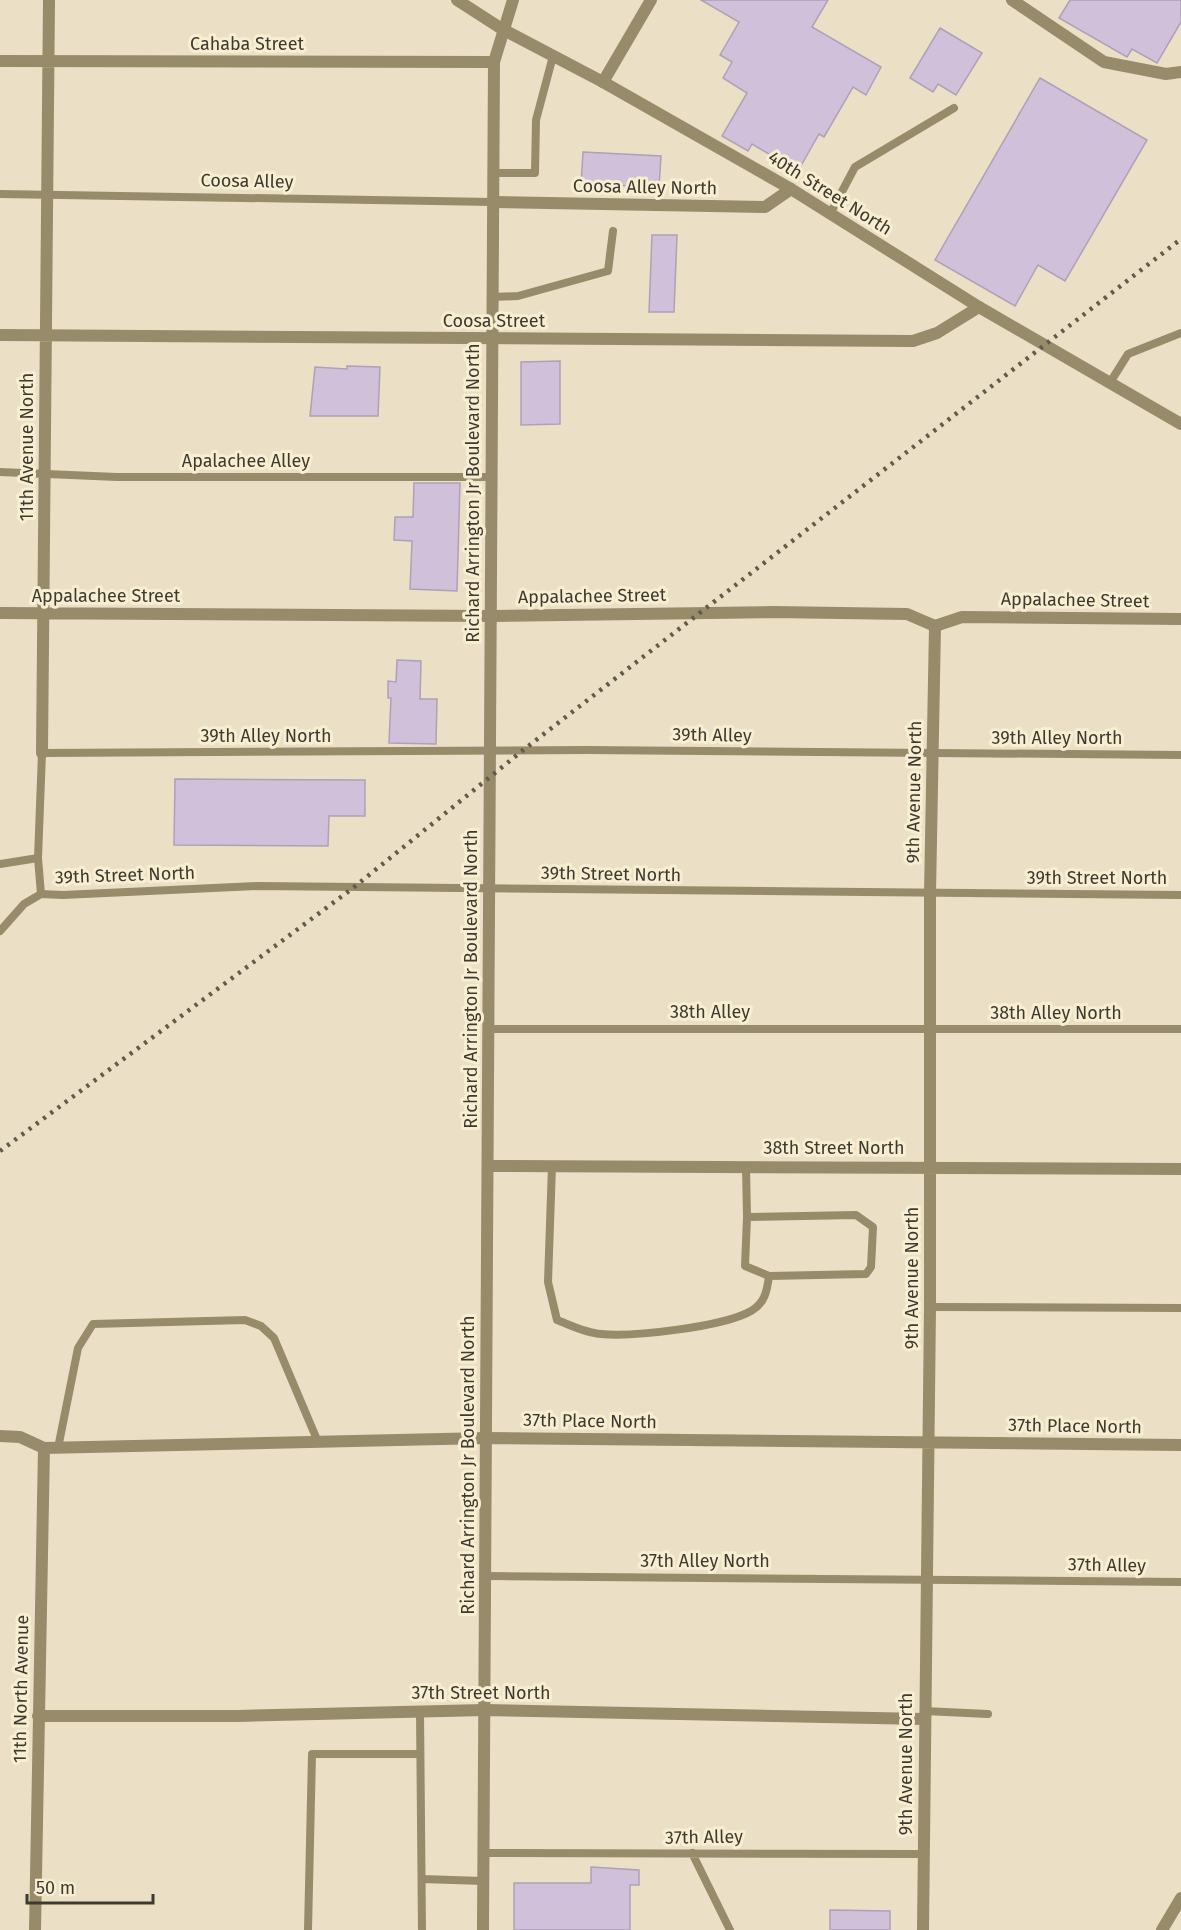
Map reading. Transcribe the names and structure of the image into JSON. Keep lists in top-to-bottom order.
{
  "streets": {
    "street": [
      "Cahaba Street",
      "Coosa Alley North",
      "40th Street North",
      "Coosa Street",
      "11th Avenue North",
      "Richard Arrington Jr Boulevard North",
      "Appalachee Street",
      "9th Avenue North",
      "38th Street North",
      "37th Place North",
      "11th North Avenue",
      "37th Street North"
    ],
    "lane": [
      "Coosa Alley",
      "Apalachee Alley",
      "39th Alley",
      "39th Alley North",
      "39th Street North",
      "38th Alley",
      "38th Alley North",
      "37th Alley North",
      "37th Alley"
    ]
  },
  "crossings": [
    ["Cahaba Street", "11th Avenue North"],
    ["Cahaba Street", "Richard Arrington Jr Boulevard North"],
    ["Coosa Alley", "Coosa Alley North"],
    ["Coosa Alley", "11th Avenue North"],
    ["Coosa Alley", "Richard Arrington Jr Boulevard North"],
    ["Coosa Alley North", "40th Street North"],
    ["Coosa Alley North", "Richard Arrington Jr Boulevard North"],
    ["40th Street North", "Coosa Street"],
    ["40th Street North", "Richard Arrington Jr Boulevard North"],
    ["Coosa Street", "11th Avenue North"],
    ["Coosa Street", "Richard Arrington Jr Boulevard North"],
    ["11th Avenue North", "Apalachee Alley"],
    ["11th Avenue North", "Appalachee Street"],
    ["11th Avenue North", "39th Alley North"],
    ["11th Avenue North", "39th Street North"],
    ["Apalachee Alley", "Richard Arrington Jr Boulevard North"],
    ["Richard Arrington Jr Boulevard North", "Appalachee Street"],
    ["Richard Arrington Jr Boulevard North", "39th Alley"],
    ["Richard Arrington Jr Boulevard North", "39th Alley North"],
    ["Richard Arrington Jr Boulevard North", "39th Street North"],
    ["Richard Arrington Jr Boulevard North", "38th Alley"],
    ["Richard Arrington Jr Boulevard North", "38th Street North"],
    ["Richard Arrington Jr Boulevard North", "37th Place North"],
    ["Richard Arrington Jr Boulevard North", "37th Alley North"],
    ["Richard Arrington Jr Boulevard North", "37th Alley"],
    ["Richard Arrington Jr Boulevard North", "37th Street North"],
    ["Appalachee Street", "9th Avenue North"],
    ["39th Alley", "39th Alley North"],
    ["39th Alley", "9th Avenue North"],
    ["39th Alley North", "9th Avenue North"],
    ["9th Avenue North", "39th Street North"],
    ["9th Avenue North", "38th Alley"],
    ["9th Avenue North", "38th Alley North"],
    ["9th Avenue North", "38th Street North"],
    ["9th Avenue North", "37th Place North"],
    ["9th Avenue North", "37th Alley North"],
    ["9th Avenue North", "37th Alley"],
    ["9th Avenue North", "37th Street North"],
    ["38th Alley", "38th Alley North"],
    ["37th Place North", "11th North Avenue"],
    ["37th Alley North", "37th Alley"],
    ["11th North Avenue", "37th Street North"]
  ],
  "scale_bar": "50 m"
}
